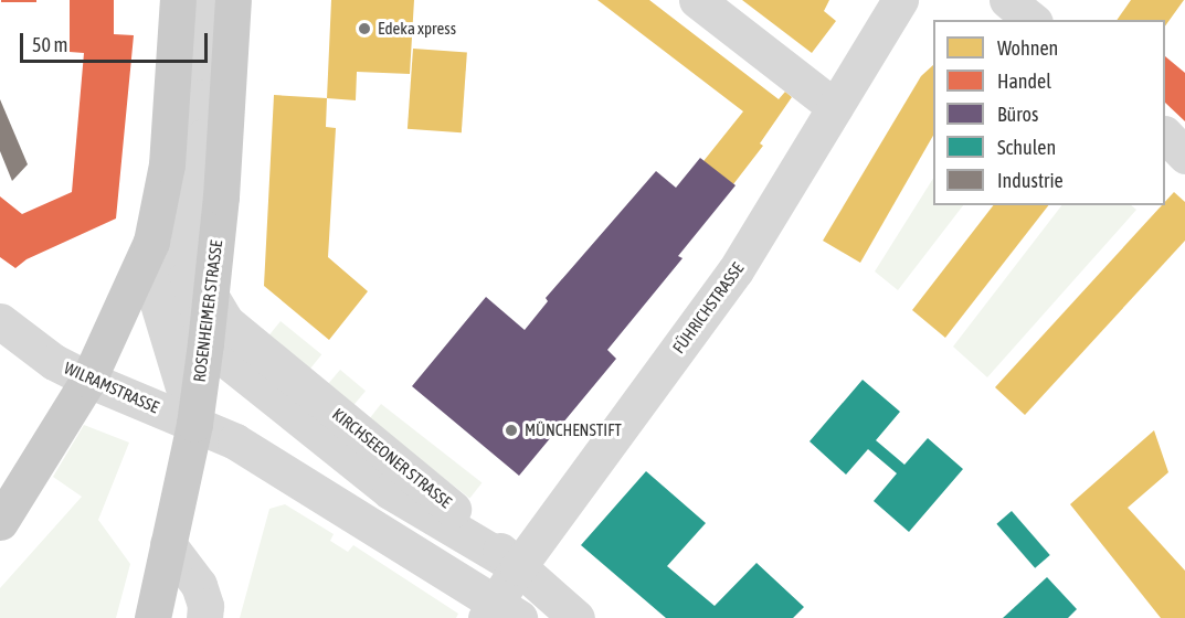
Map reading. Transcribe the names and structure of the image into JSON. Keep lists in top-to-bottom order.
{
  "streets": {
    "main road": ["ROSENHEIMER STRASSE"],
    "street": ["FÜHRICHSTRASSE", "WILRAMSTRASSE", "KIRCHSEEONER STRASSE"]
  },
  "crossings": [
    ["FÜHRICHSTRASSE", "KIRCHSEEONER STRASSE"],
    ["ROSENHEIMER STRASSE", "WILRAMSTRASSE"],
    ["ROSENHEIMER STRASSE", "KIRCHSEEONER STRASSE"]
  ],
  "places": ["Edeka xpress", "MÜNCHENSTIFT"],
  "legend": [
    "Wohnen",
    "Handel",
    "Büros",
    "Schulen",
    "Industrie"
  ],
  "scale_bar": "50 m"
}
